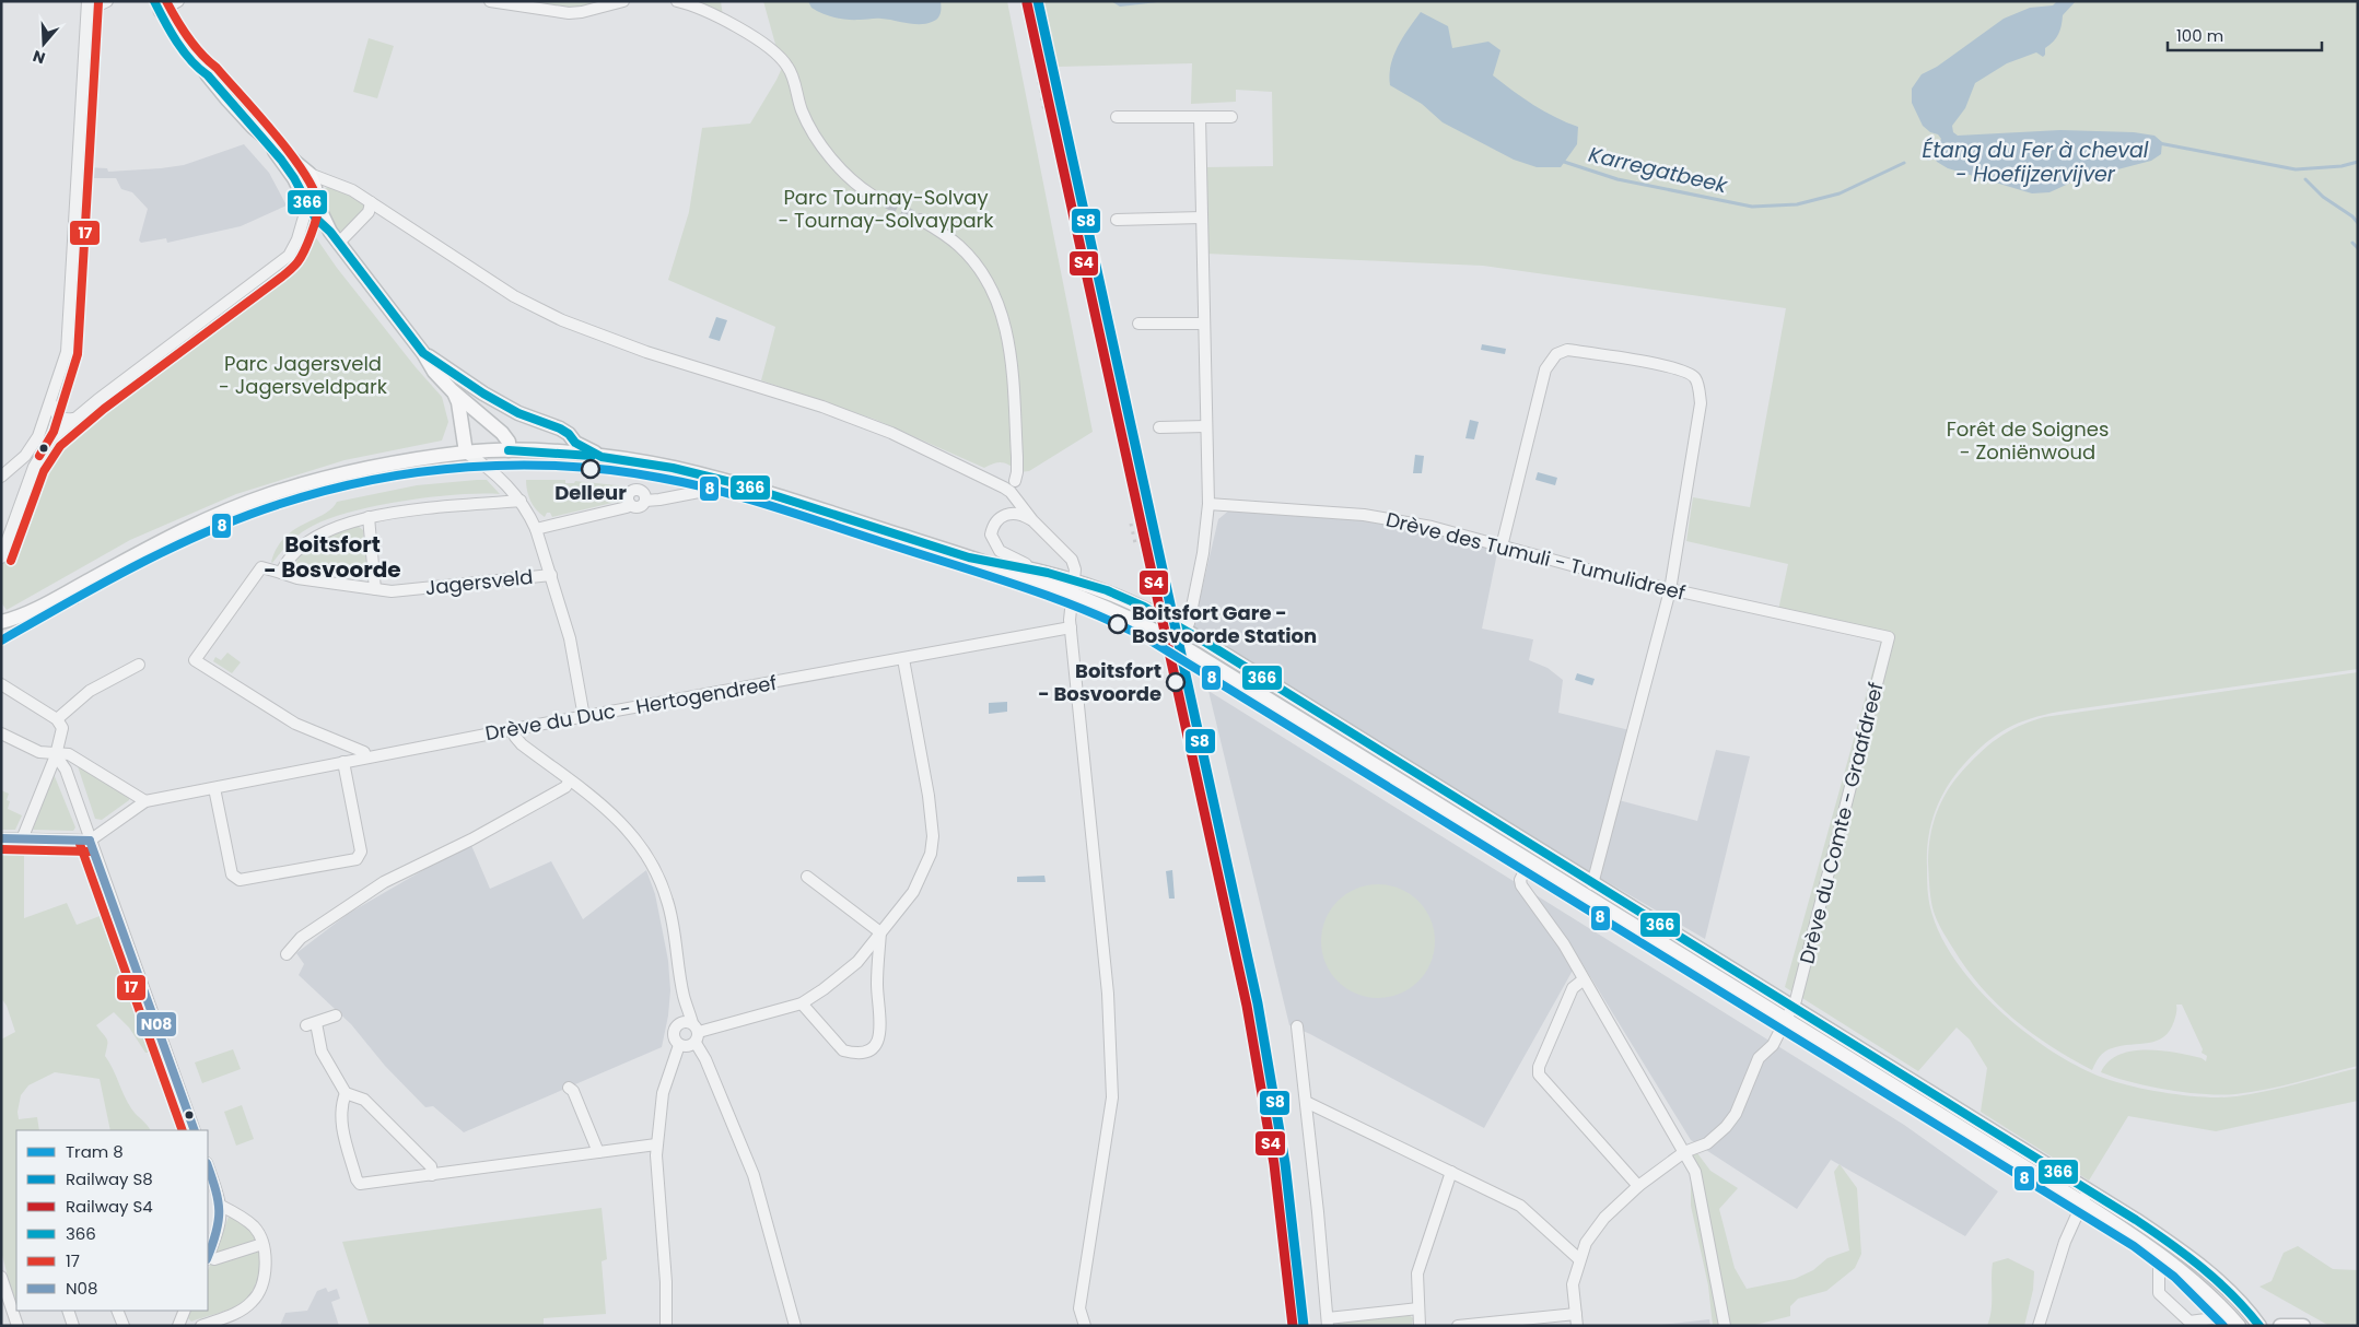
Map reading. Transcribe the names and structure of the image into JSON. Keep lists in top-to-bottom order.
{
  "streets": {
    "street": [
      "Drève des Tumuli - Tumulidreef",
      "Jagersveld",
      "Drève du Duc - Hertogendreef",
      "Drève du Comte - Graafdreef"
    ]
  },
  "crossings": [
    ["Drève des Tumuli - Tumulidreef", "Drève du Comte - Graafdreef"],
    ["Jagersveld", "Drève du Duc - Hertogendreef"]
  ],
  "districts": ["Boitsfort - Bosvoorde"],
  "water": ["Étang du Fer à cheval - Hoefijzervijver", "Karregatbeek"],
  "parks": ["Parc Tournay-Solvay - Tournay-Solvaypark", "Parc Jagersveld - Jagersveldpark", "Forêt de Soignes - Zoniënwoud"],
  "places": ["Delleur", "Boitsfort Gare - Bosvoorde Station", "Boitsfort - Bosvoorde"],
  "lines": [
    "rail line S8",
    "transit line 366",
    "transit line 17",
    "rail line S4",
    "tram line 8",
    "transit line N08"
  ],
  "legend": [
    "Tram 8",
    "Railway S8",
    "Railway S4",
    "366",
    "17",
    "N08"
  ],
  "scale_bar": "100 m",
  "north": "bottom"
}
